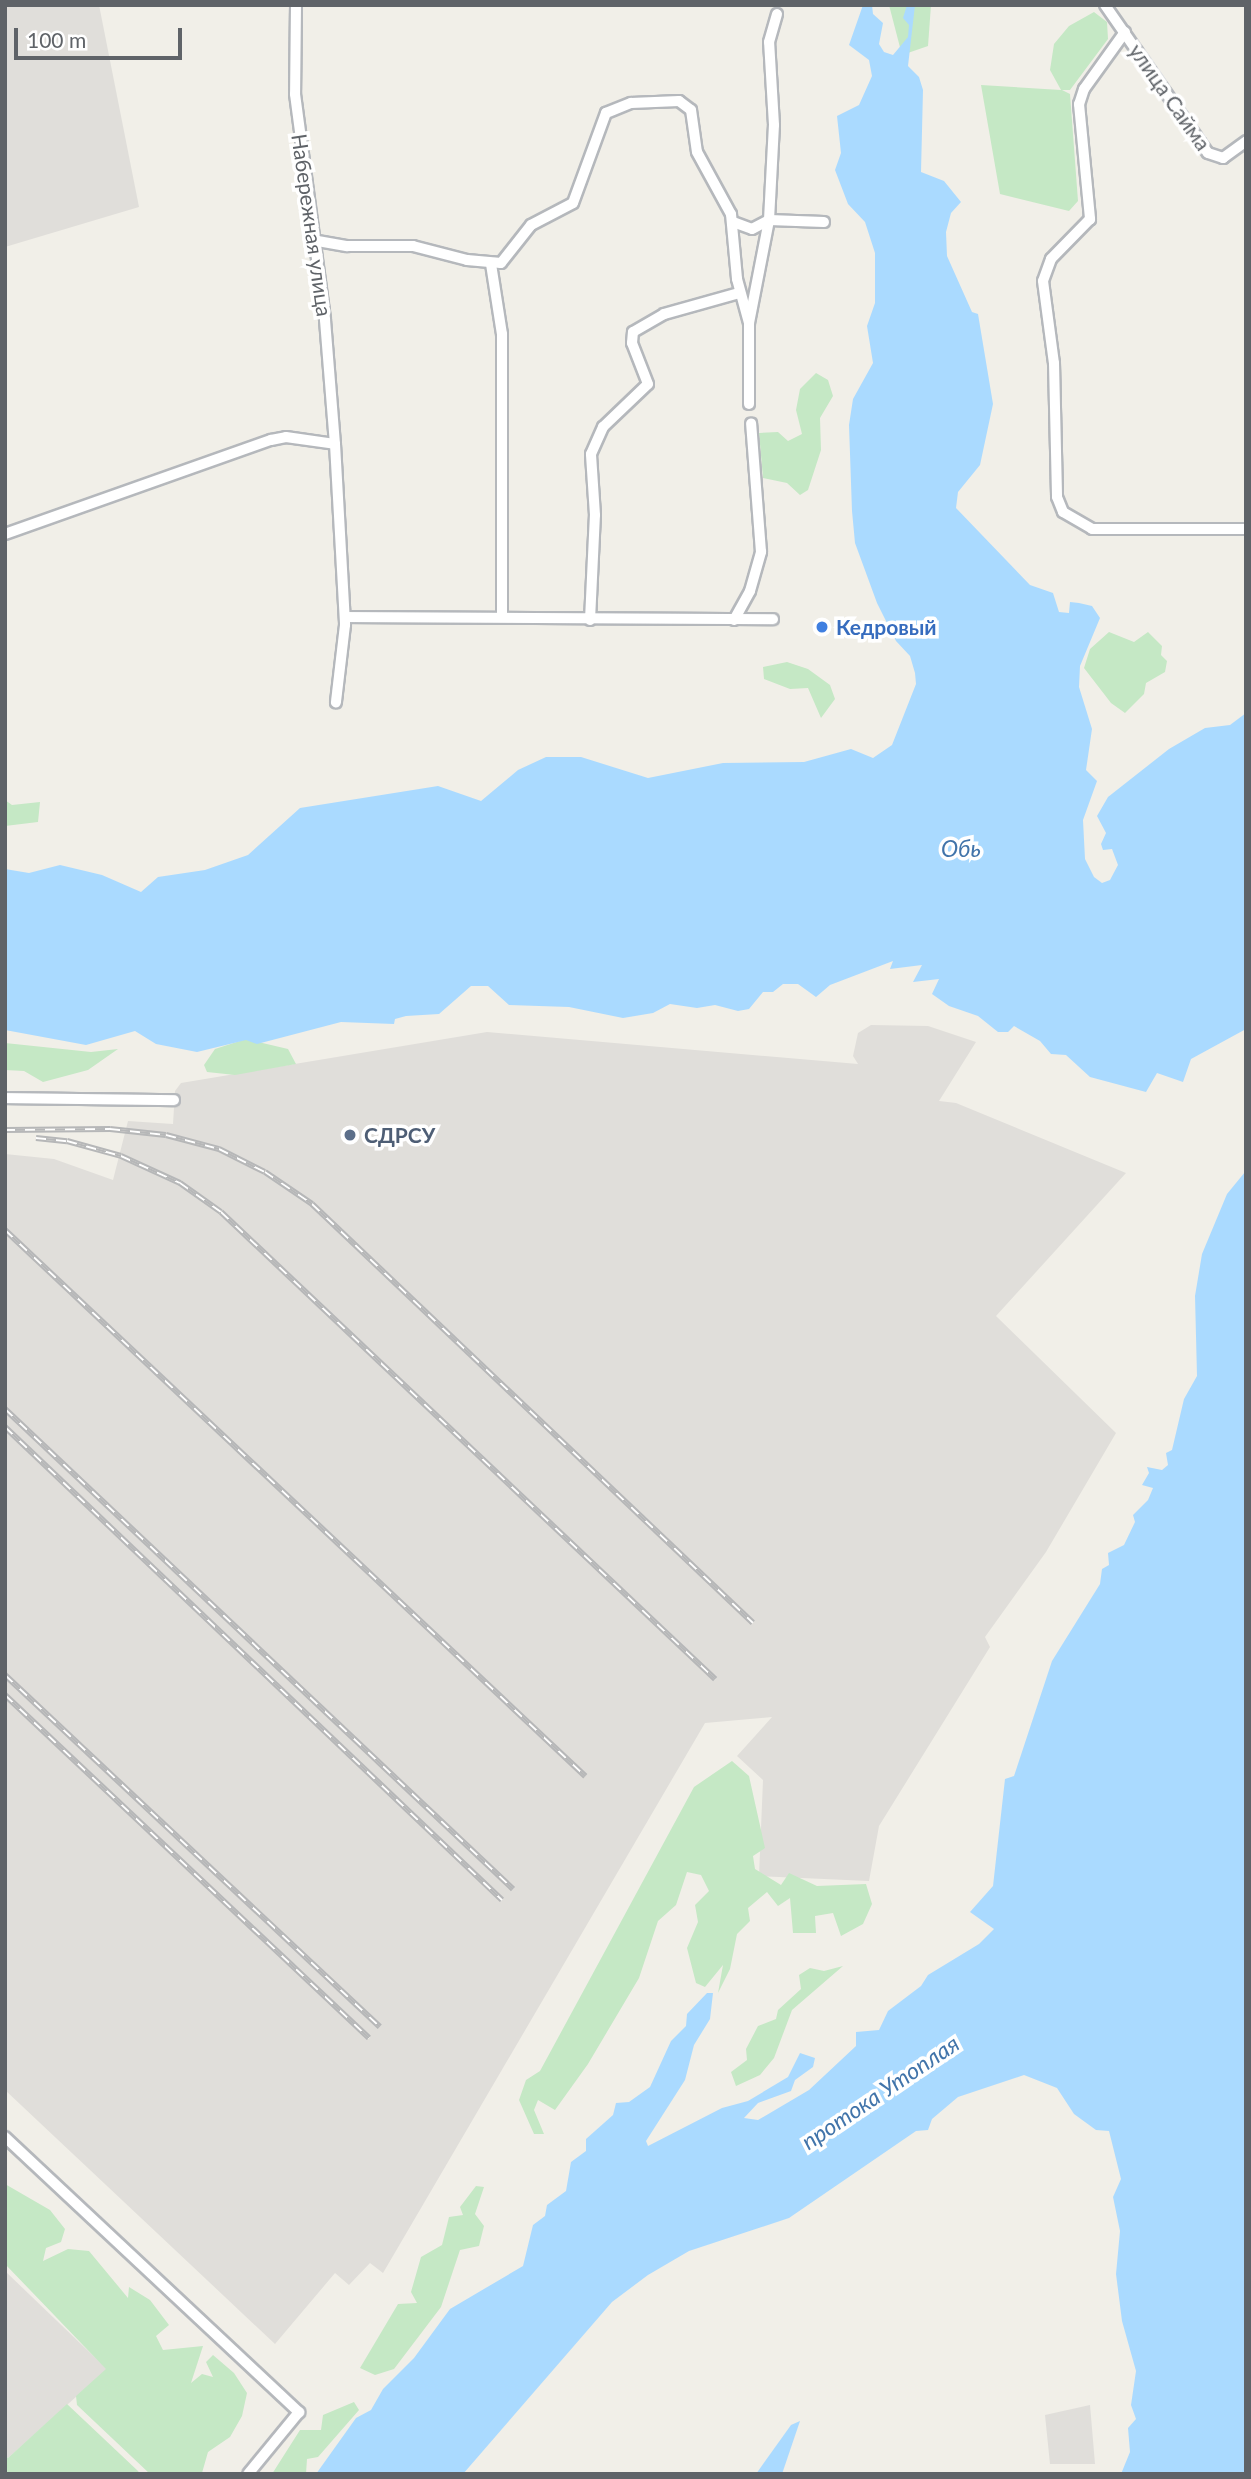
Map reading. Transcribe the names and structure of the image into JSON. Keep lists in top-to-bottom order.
{
  "streets": {
    "street": ["улица Сайма", "Набережная улица"]
  },
  "water": ["Обь", "протока Утоплая"],
  "places": ["Кедровый", "СДРСУ"],
  "scale_bar": "100 m"
}
